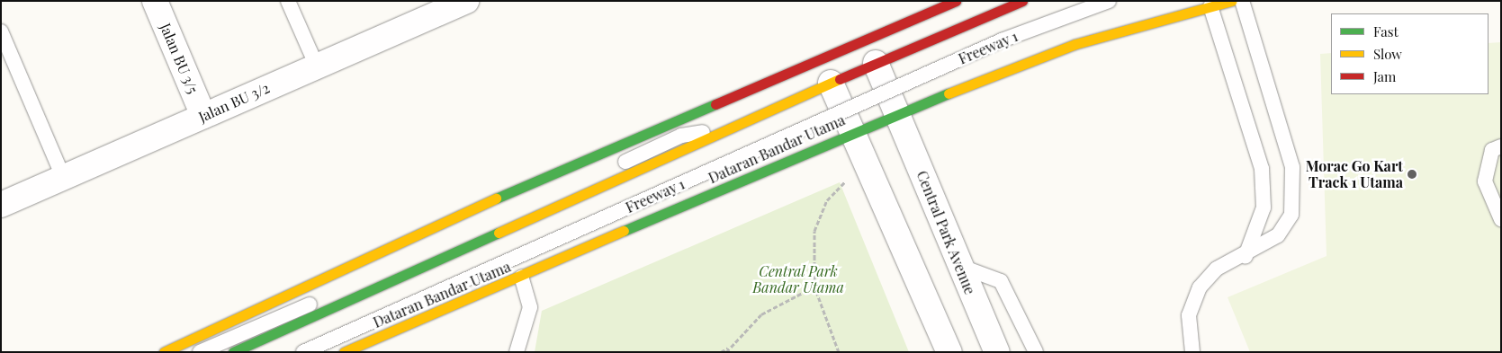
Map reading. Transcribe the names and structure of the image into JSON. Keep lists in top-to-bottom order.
{
  "streets": {
    "main road": ["Dataran Bandar Utama"],
    "street": ["Jalan BU 3/5", "Jalan BU 3/2", "Central Park Avenue"],
    "lane": ["Freeway 1"]
  },
  "crossings": [
    ["Jalan BU 3/5", "Jalan BU 3/2"],
    ["Dataran Bandar Utama", "Central Park Avenue"]
  ],
  "parks": ["Central Park Bandar Utama"],
  "places": ["Morac Go Kart Track 1 Utama"],
  "legend": ["Fast", "Slow", "Jam"]
}
